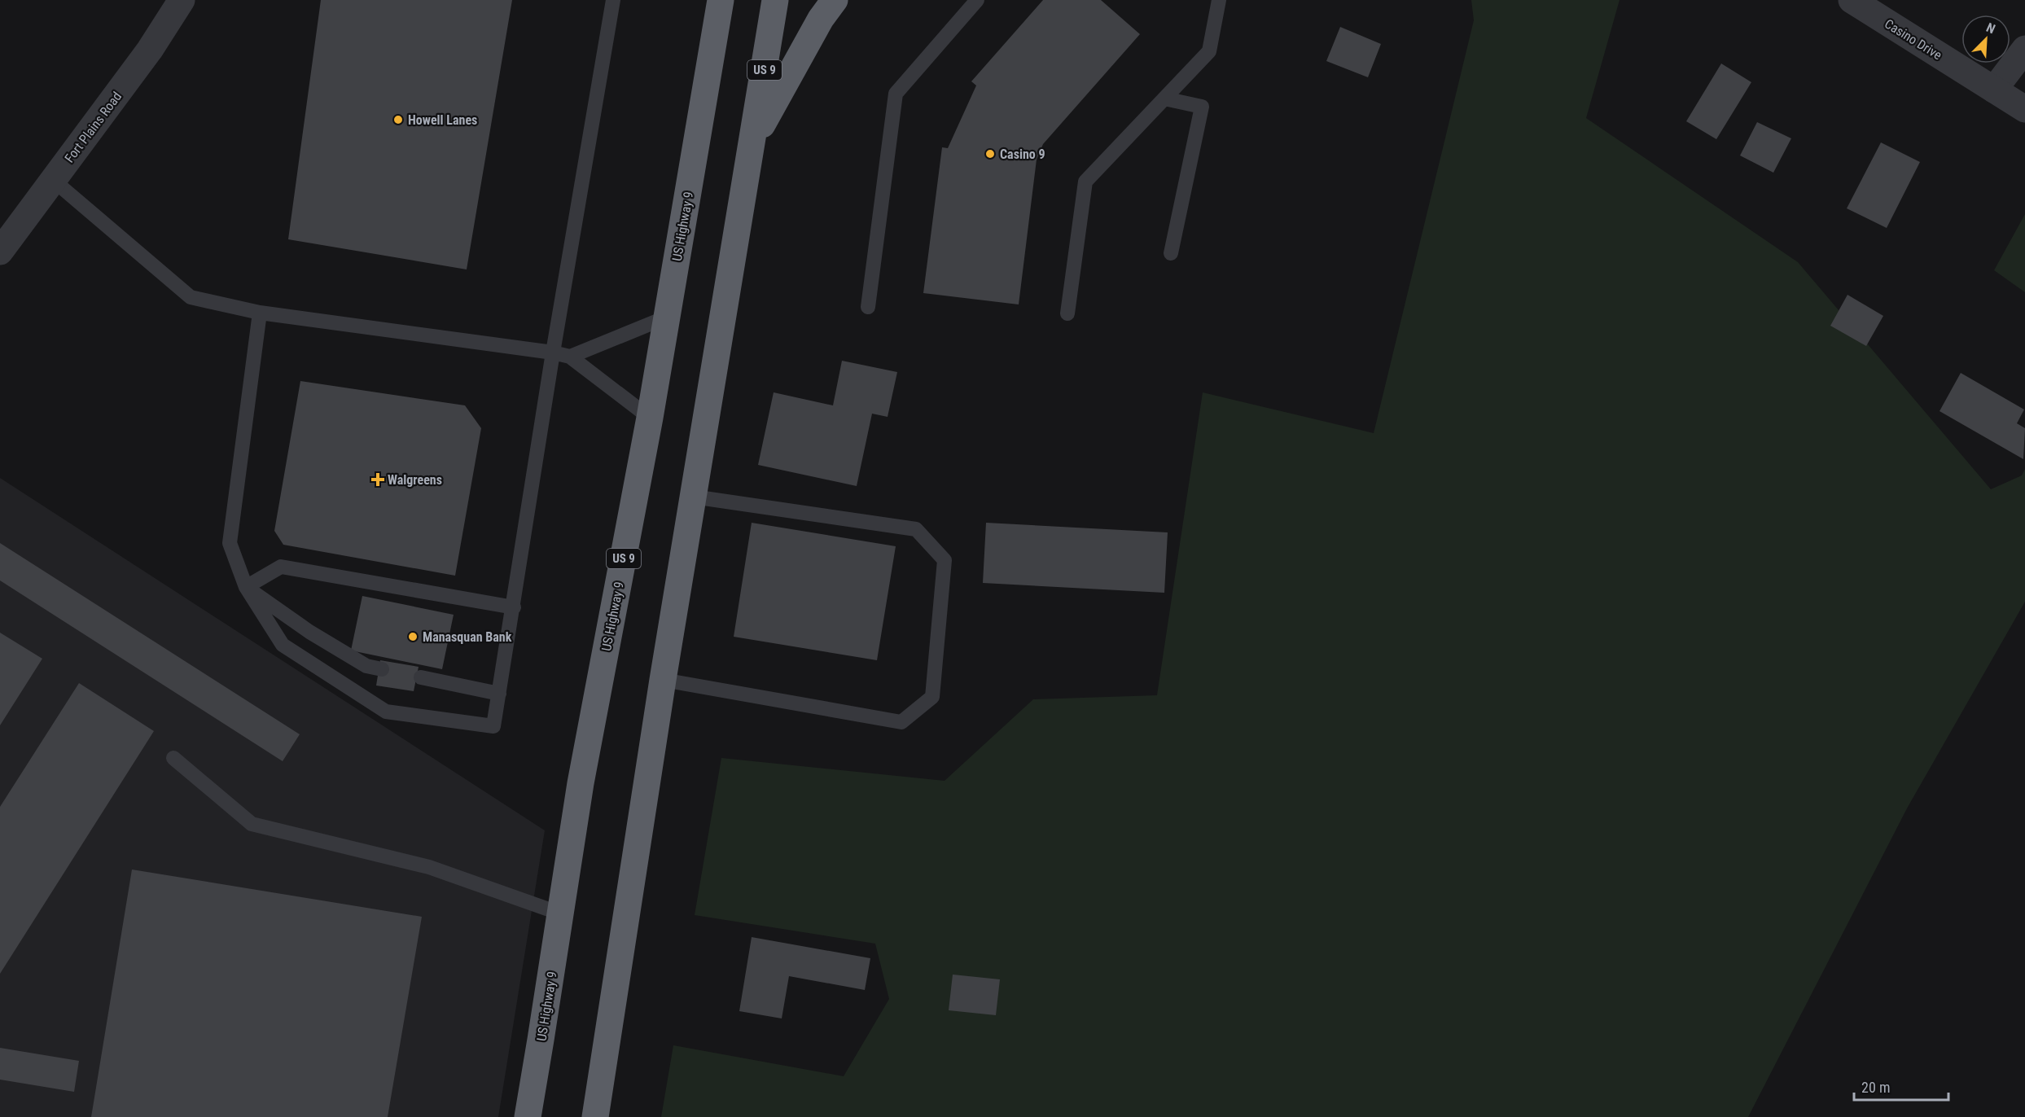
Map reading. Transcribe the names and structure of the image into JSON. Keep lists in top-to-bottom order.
{
  "streets": {
    "highway": ["US 9", "US Highway 9"],
    "street": ["Casino Drive", "Fort Plains Road"]
  },
  "places": {
    "other": ["Howell Lanes", "Casino 9", "Manasquan Bank"],
    "health": ["Walgreens"]
  },
  "scale_bar": "20 m",
  "north": "top right"
}
